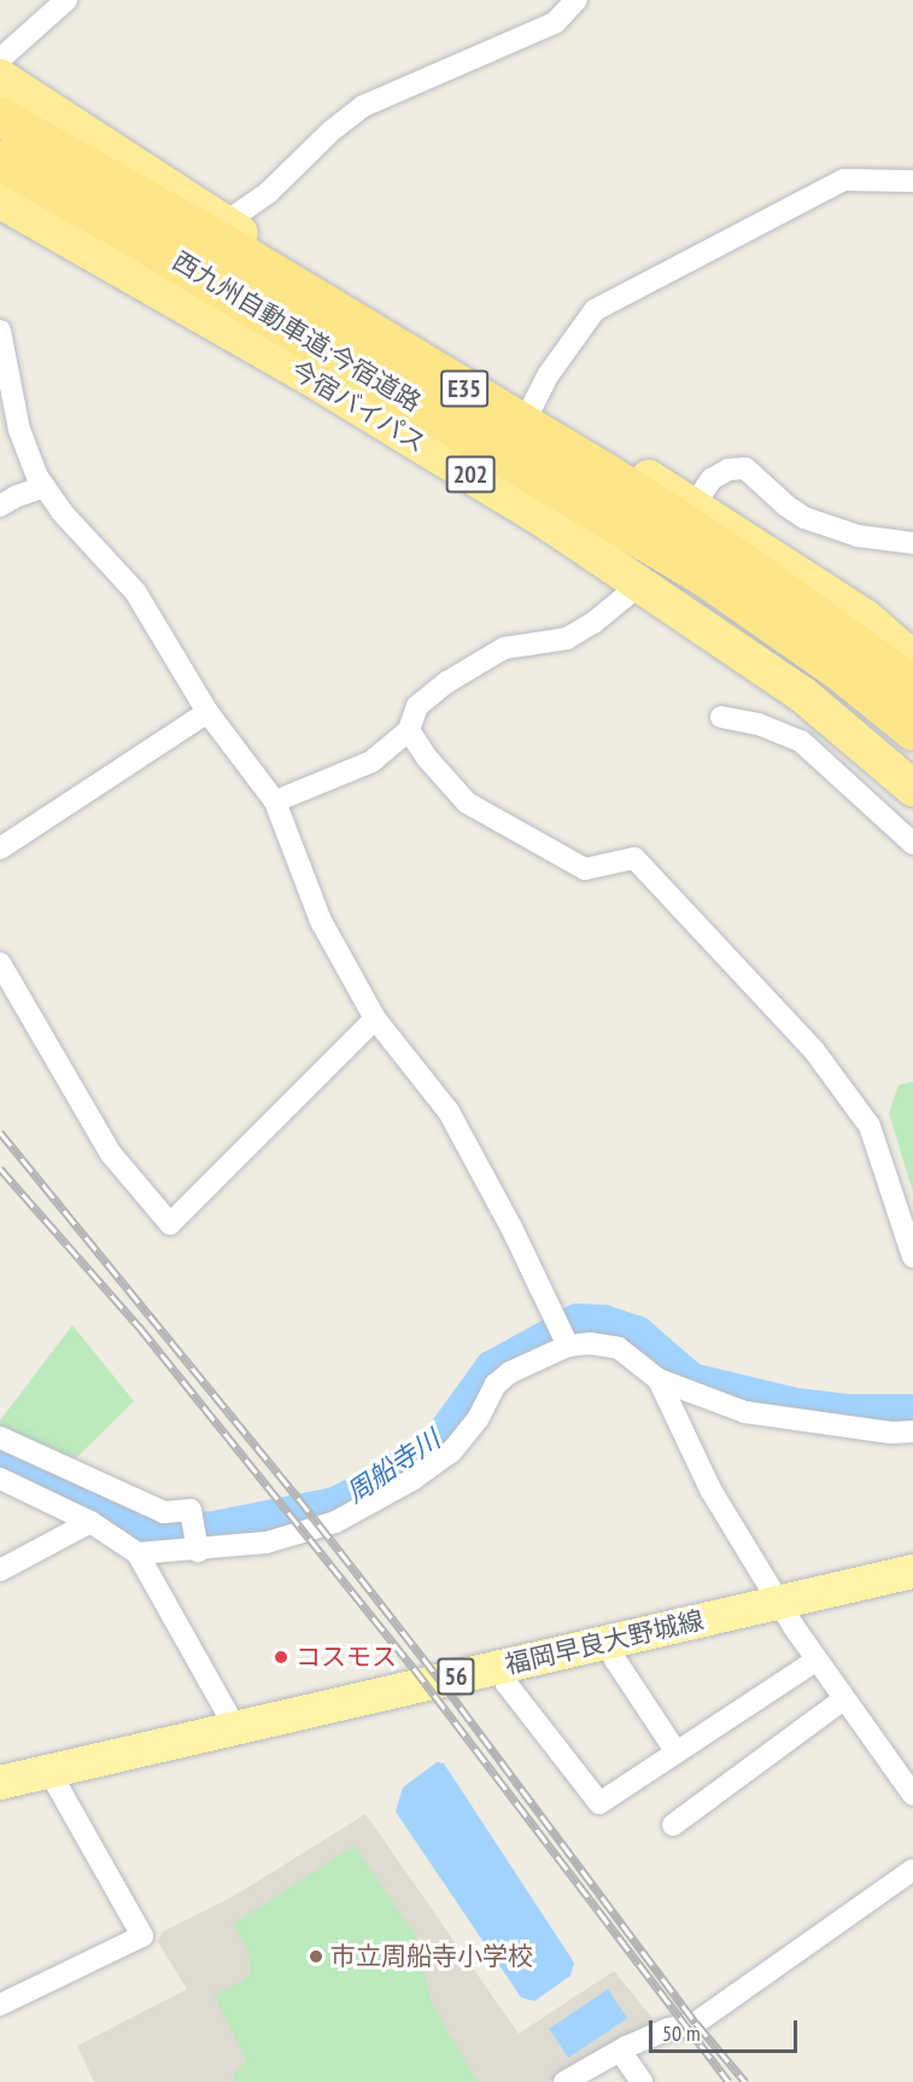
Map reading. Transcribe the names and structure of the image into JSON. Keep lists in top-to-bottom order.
{
  "streets": {
    "highway": [
      "西九州自動車道;今宿道路",
      "E35",
      "今宿バイパス",
      "202"
    ],
    "main road": ["福岡早良大野城線", "56"]
  },
  "water": ["周船寺川"],
  "places": ["コスモス", "市立周船寺小学校"],
  "scale_bar": "50 m"
}
